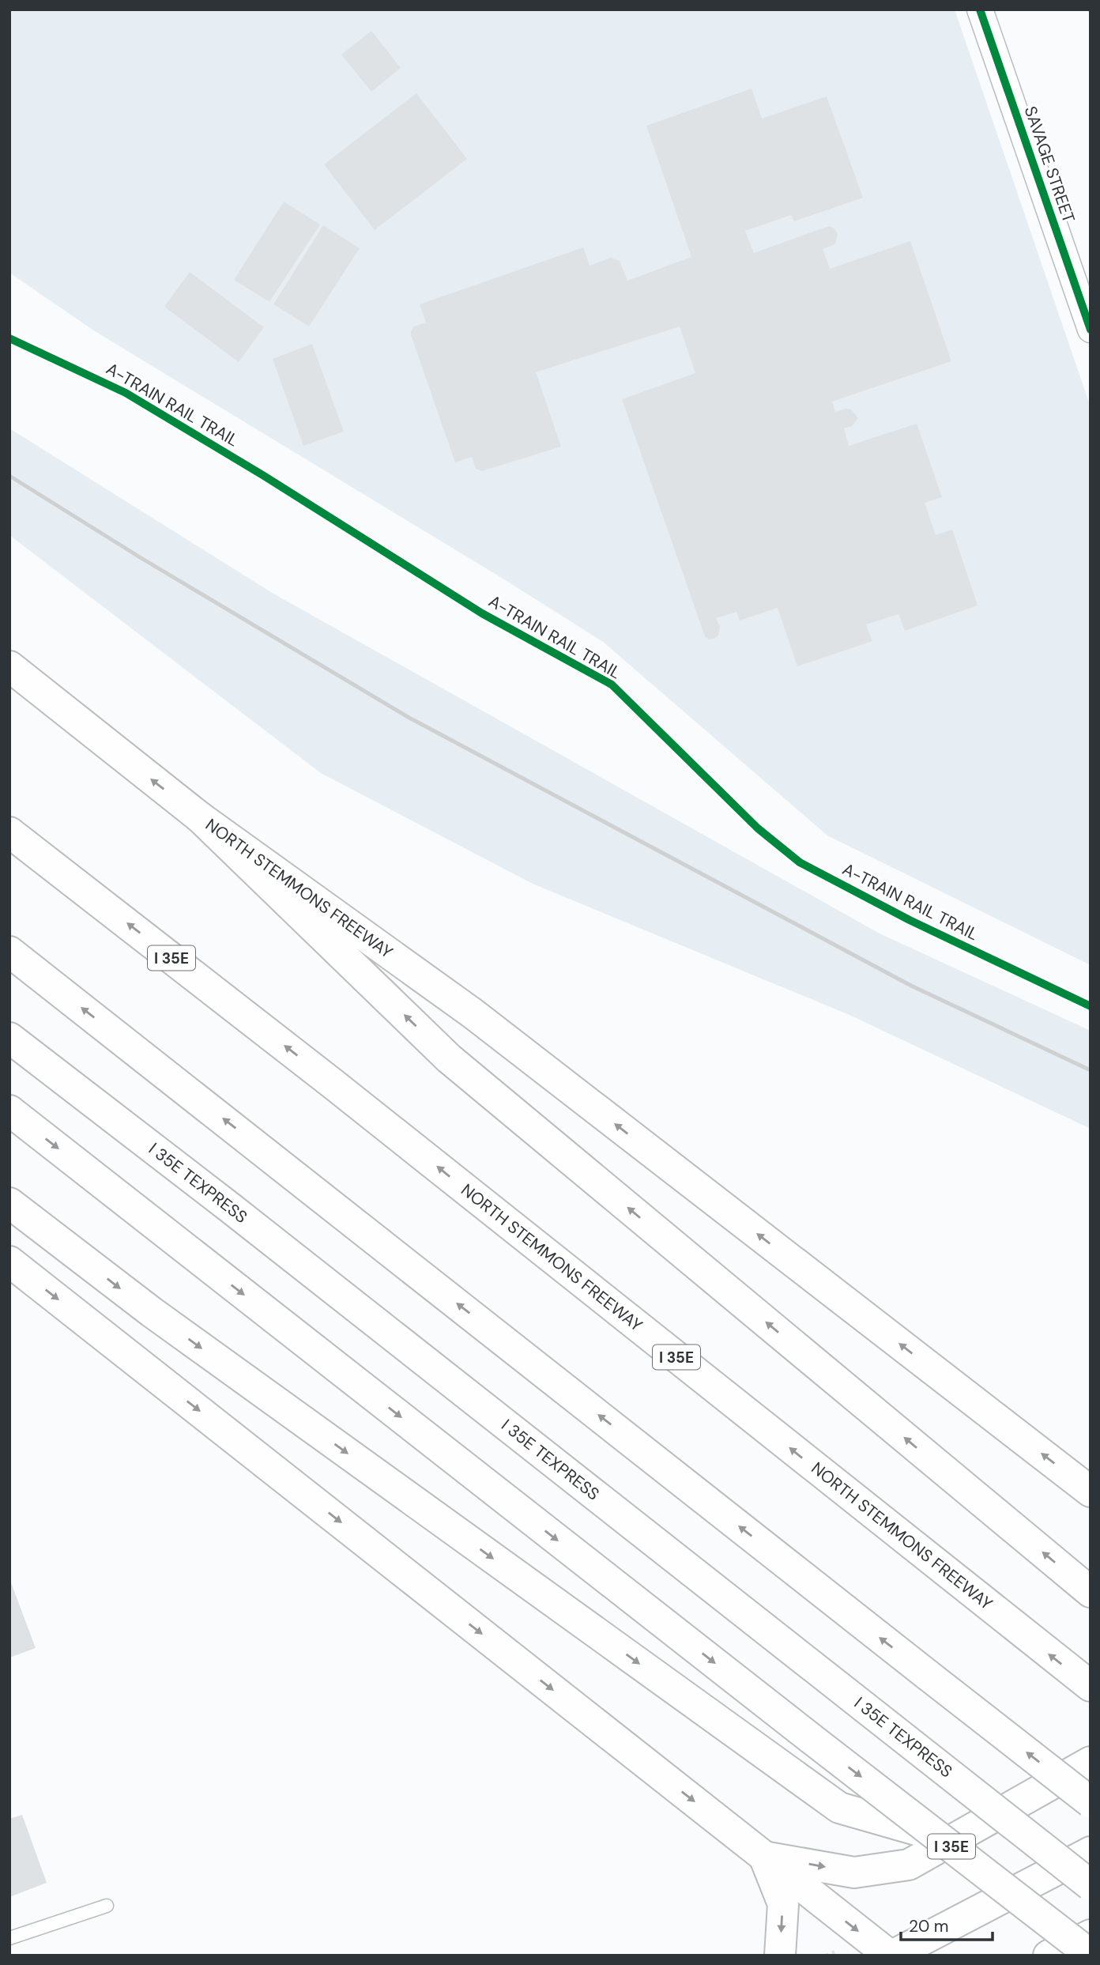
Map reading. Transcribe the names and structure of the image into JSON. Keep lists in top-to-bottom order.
{
  "streets": {
    "main road": ["NORTH STEMMONS FREEWAY", "I 35E", "I 35E TEXPRESS"],
    "street": ["SAVAGE STREET"],
    "cycle path": ["A-TRAIN RAIL TRAIL"]
  },
  "scale_bar": "20 m"
}
